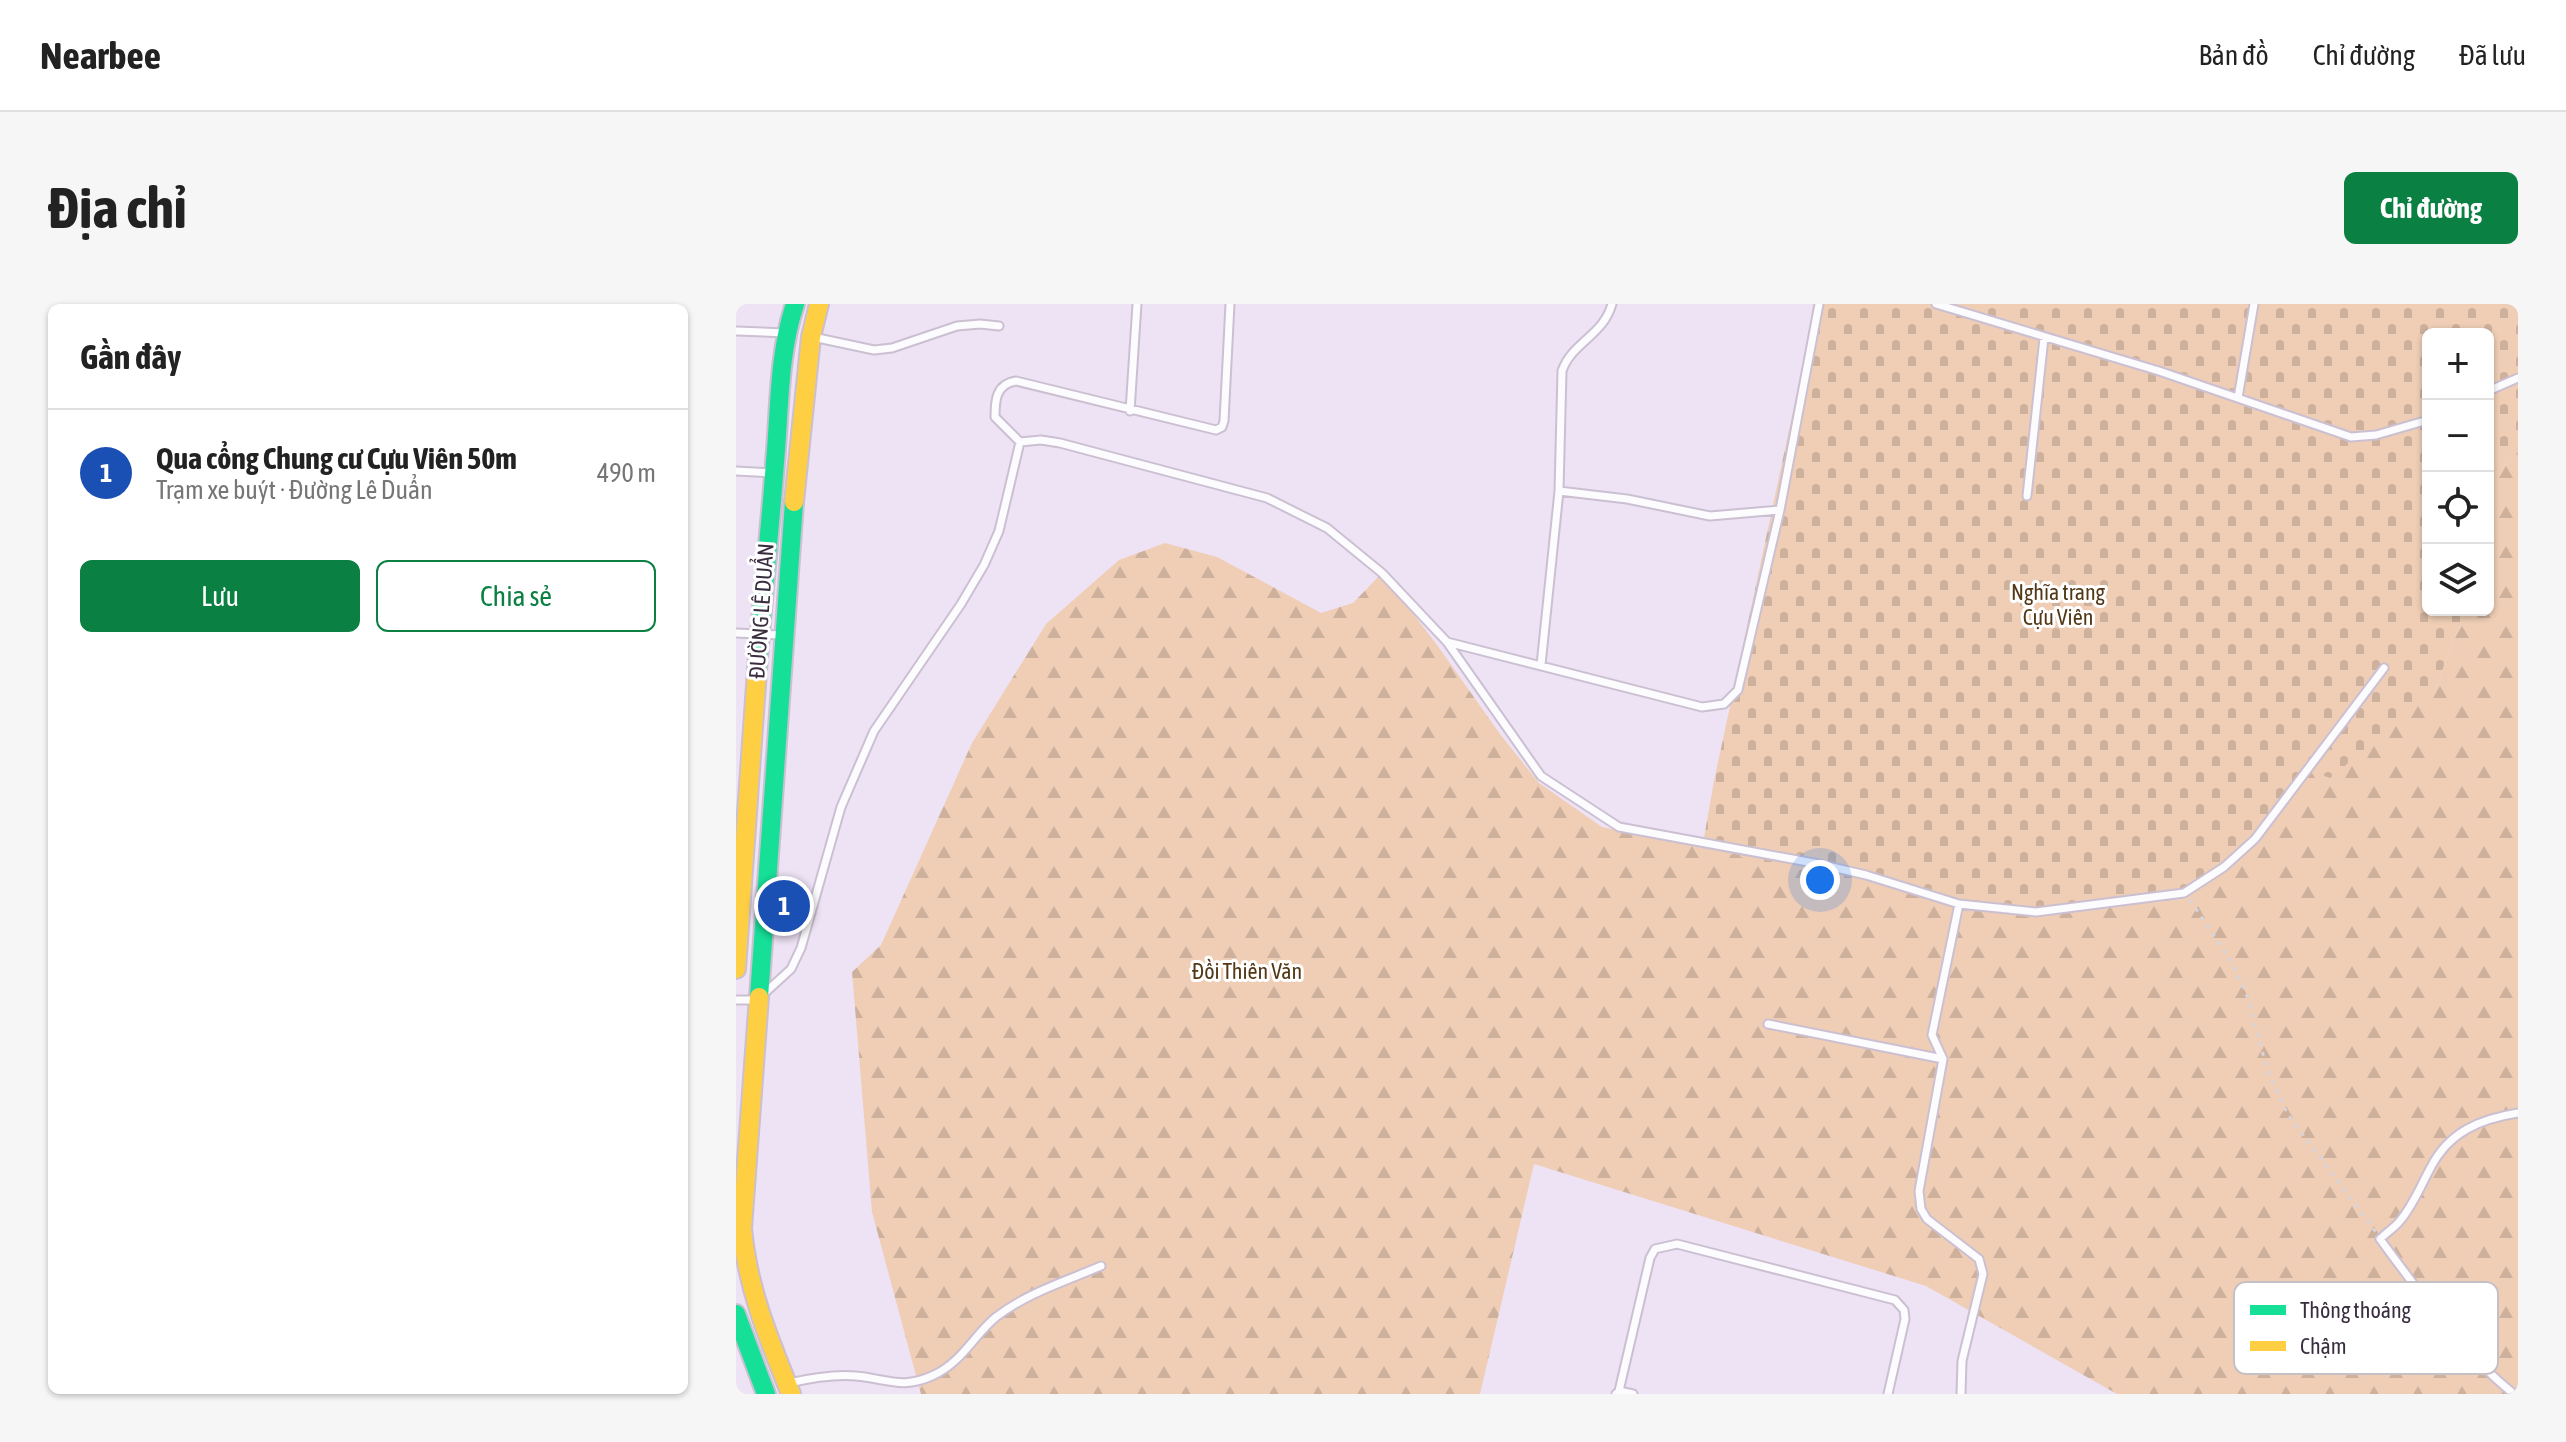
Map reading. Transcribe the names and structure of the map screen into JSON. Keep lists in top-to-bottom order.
{
  "streets": {
    "main road": ["ĐƯỜNG LÊ DUẨN"]
  },
  "parks": ["Nghĩa trang Cựu Viên", "Đồi Thiên Văn"],
  "legend": ["Thông thoáng", "Chậm"],
  "page": {
    "header": "Nearbee",
    "nav": ["Bản đồ", "Chỉ đường", "Đã lưu"],
    "buttons": [
      "Chỉ đường",
      ["Lưu", "Chia sẻ"]
    ],
    "title": "Địa chỉ",
    "heading": "Gần đây",
    "map_buttons": ["+", "−"],
    "list": [
      {
        "mark": "1",
        "name": "Qua cổng Chung cư Cựu Viên 50m",
        "note": "Trạm xe buýt · Đường Lê Duẩn",
        "value": "490 m"
      }
    ],
    "pins": "1"
  }
}
